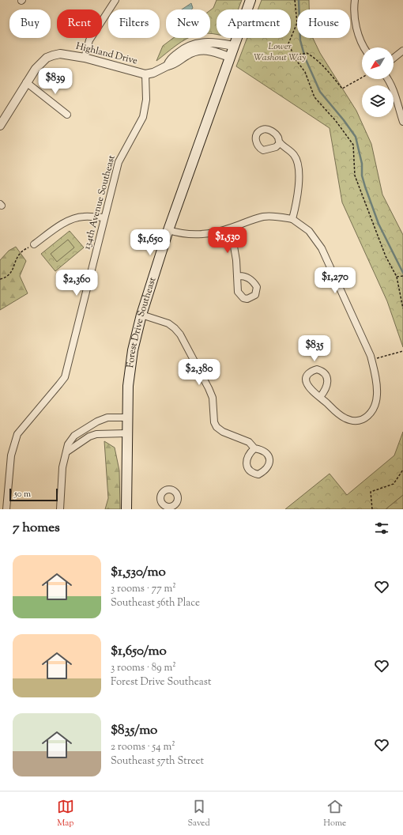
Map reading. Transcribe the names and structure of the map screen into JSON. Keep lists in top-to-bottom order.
{
  "streets": {
    "main road": ["Forest Drive Southeast"],
    "street": ["Highland Drive", "134th Avenue Southeast"]
  },
  "crossings": [
    ["Highland Drive", "134th Avenue Southeast"],
    ["Highland Drive", "Forest Drive Southeast"]
  ],
  "parks": ["Lower Washout Way"],
  "scale_bar": "50 m",
  "north": "bottom left",
  "page": {
    "chip": [
      "Buy",
      "Rent",
      "Filters",
      "New",
      "Apartment",
      "House"
    ],
    "price": [
      "$839",
      "$1,530",
      "$1,650",
      "$1,270",
      "$2,360",
      "$835",
      "$2,380"
    ],
    "scale": "50 m",
    "heading": "7 homes",
    "list": [
      {
        "name": "$1,530/mo",
        "note": "3 rooms · 77 m² · Southeast 56th Place"
      },
      {
        "name": "$1,650/mo",
        "note": "3 rooms · 89 m² · Forest Drive Southeast"
      },
      {
        "name": "$835/mo",
        "note": "2 rooms · 54 m² · Southeast 57th Street"
      }
    ],
    "tabs": ["Map", "Saved", "Home"]
  }
}
